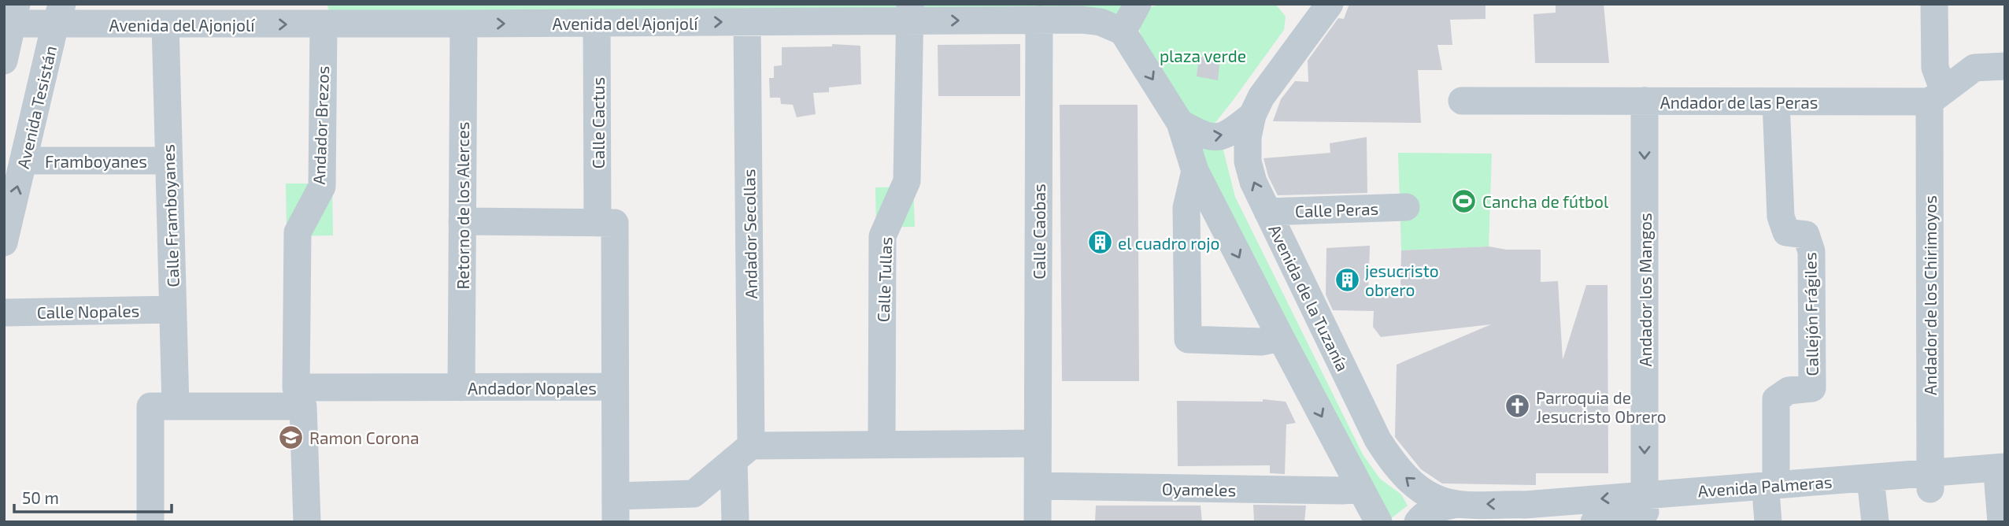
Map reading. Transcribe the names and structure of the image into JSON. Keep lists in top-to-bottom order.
{
  "streets": {
    "street": [
      "Avenida del Ajonjolí",
      "Andador de las Peras",
      "Avenida Tesistán",
      "Calle Cactus",
      "Andador Brezos",
      "Framboyanes",
      "Retorno de los Alerces",
      "Calle Peras",
      "Calle Framboyanes",
      "Calle Caobas",
      "Andador Secollas",
      "Calle Tullas",
      "Andador los Mangos",
      "Andador de los Chirimoyos",
      "Avenida de la Tuzanía",
      "Calle Nopales",
      "Callejón Frágiles",
      "Andador Nopales",
      "Avenida Palmeras",
      "Oyameles"
    ]
  },
  "crossings": [
    ["Avenida del Ajonjolí", "Avenida Tesistán"],
    ["Avenida del Ajonjolí", "Calle Cactus"],
    ["Avenida del Ajonjolí", "Andador Brezos"],
    ["Avenida del Ajonjolí", "Retorno de los Alerces"],
    ["Avenida del Ajonjolí", "Calle Framboyanes"],
    ["Avenida del Ajonjolí", "Calle Caobas"],
    ["Avenida del Ajonjolí", "Andador Secollas"],
    ["Avenida del Ajonjolí", "Calle Tullas"],
    ["Andador de las Peras", "Andador los Mangos"],
    ["Andador de las Peras", "Andador de los Chirimoyos"],
    ["Andador de las Peras", "Callejón Frágiles"],
    ["Avenida Tesistán", "Framboyanes"],
    ["Andador Brezos", "Andador Nopales"],
    ["Framboyanes", "Calle Framboyanes"],
    ["Retorno de los Alerces", "Andador Nopales"],
    ["Calle Peras", "Avenida de la Tuzanía"],
    ["Calle Framboyanes", "Calle Nopales"],
    ["Calle Framboyanes", "Andador Nopales"],
    ["Calle Caobas", "Oyameles"],
    ["Andador Secollas", "Andador Nopales"],
    ["Andador los Mangos", "Avenida Palmeras"],
    ["Andador de los Chirimoyos", "Avenida Palmeras"],
    ["Avenida de la Tuzanía", "Avenida Palmeras"],
    ["Callejón Frágiles", "Avenida Palmeras"]
  ],
  "one_way": ["Avenida del Ajonjolí", "Avenida Tesistán", "Andador los Mangos"],
  "parks": ["plaza verde"],
  "places": {
    "sports": ["Cancha de fútbol"],
    "building": ["el cuadro rojo", "jesucristo obrero"],
    "church": ["Parroquia de Jesucristo Obrero"],
    "school or university": ["Ramon Corona"]
  },
  "scale_bar": "50 m"
}
